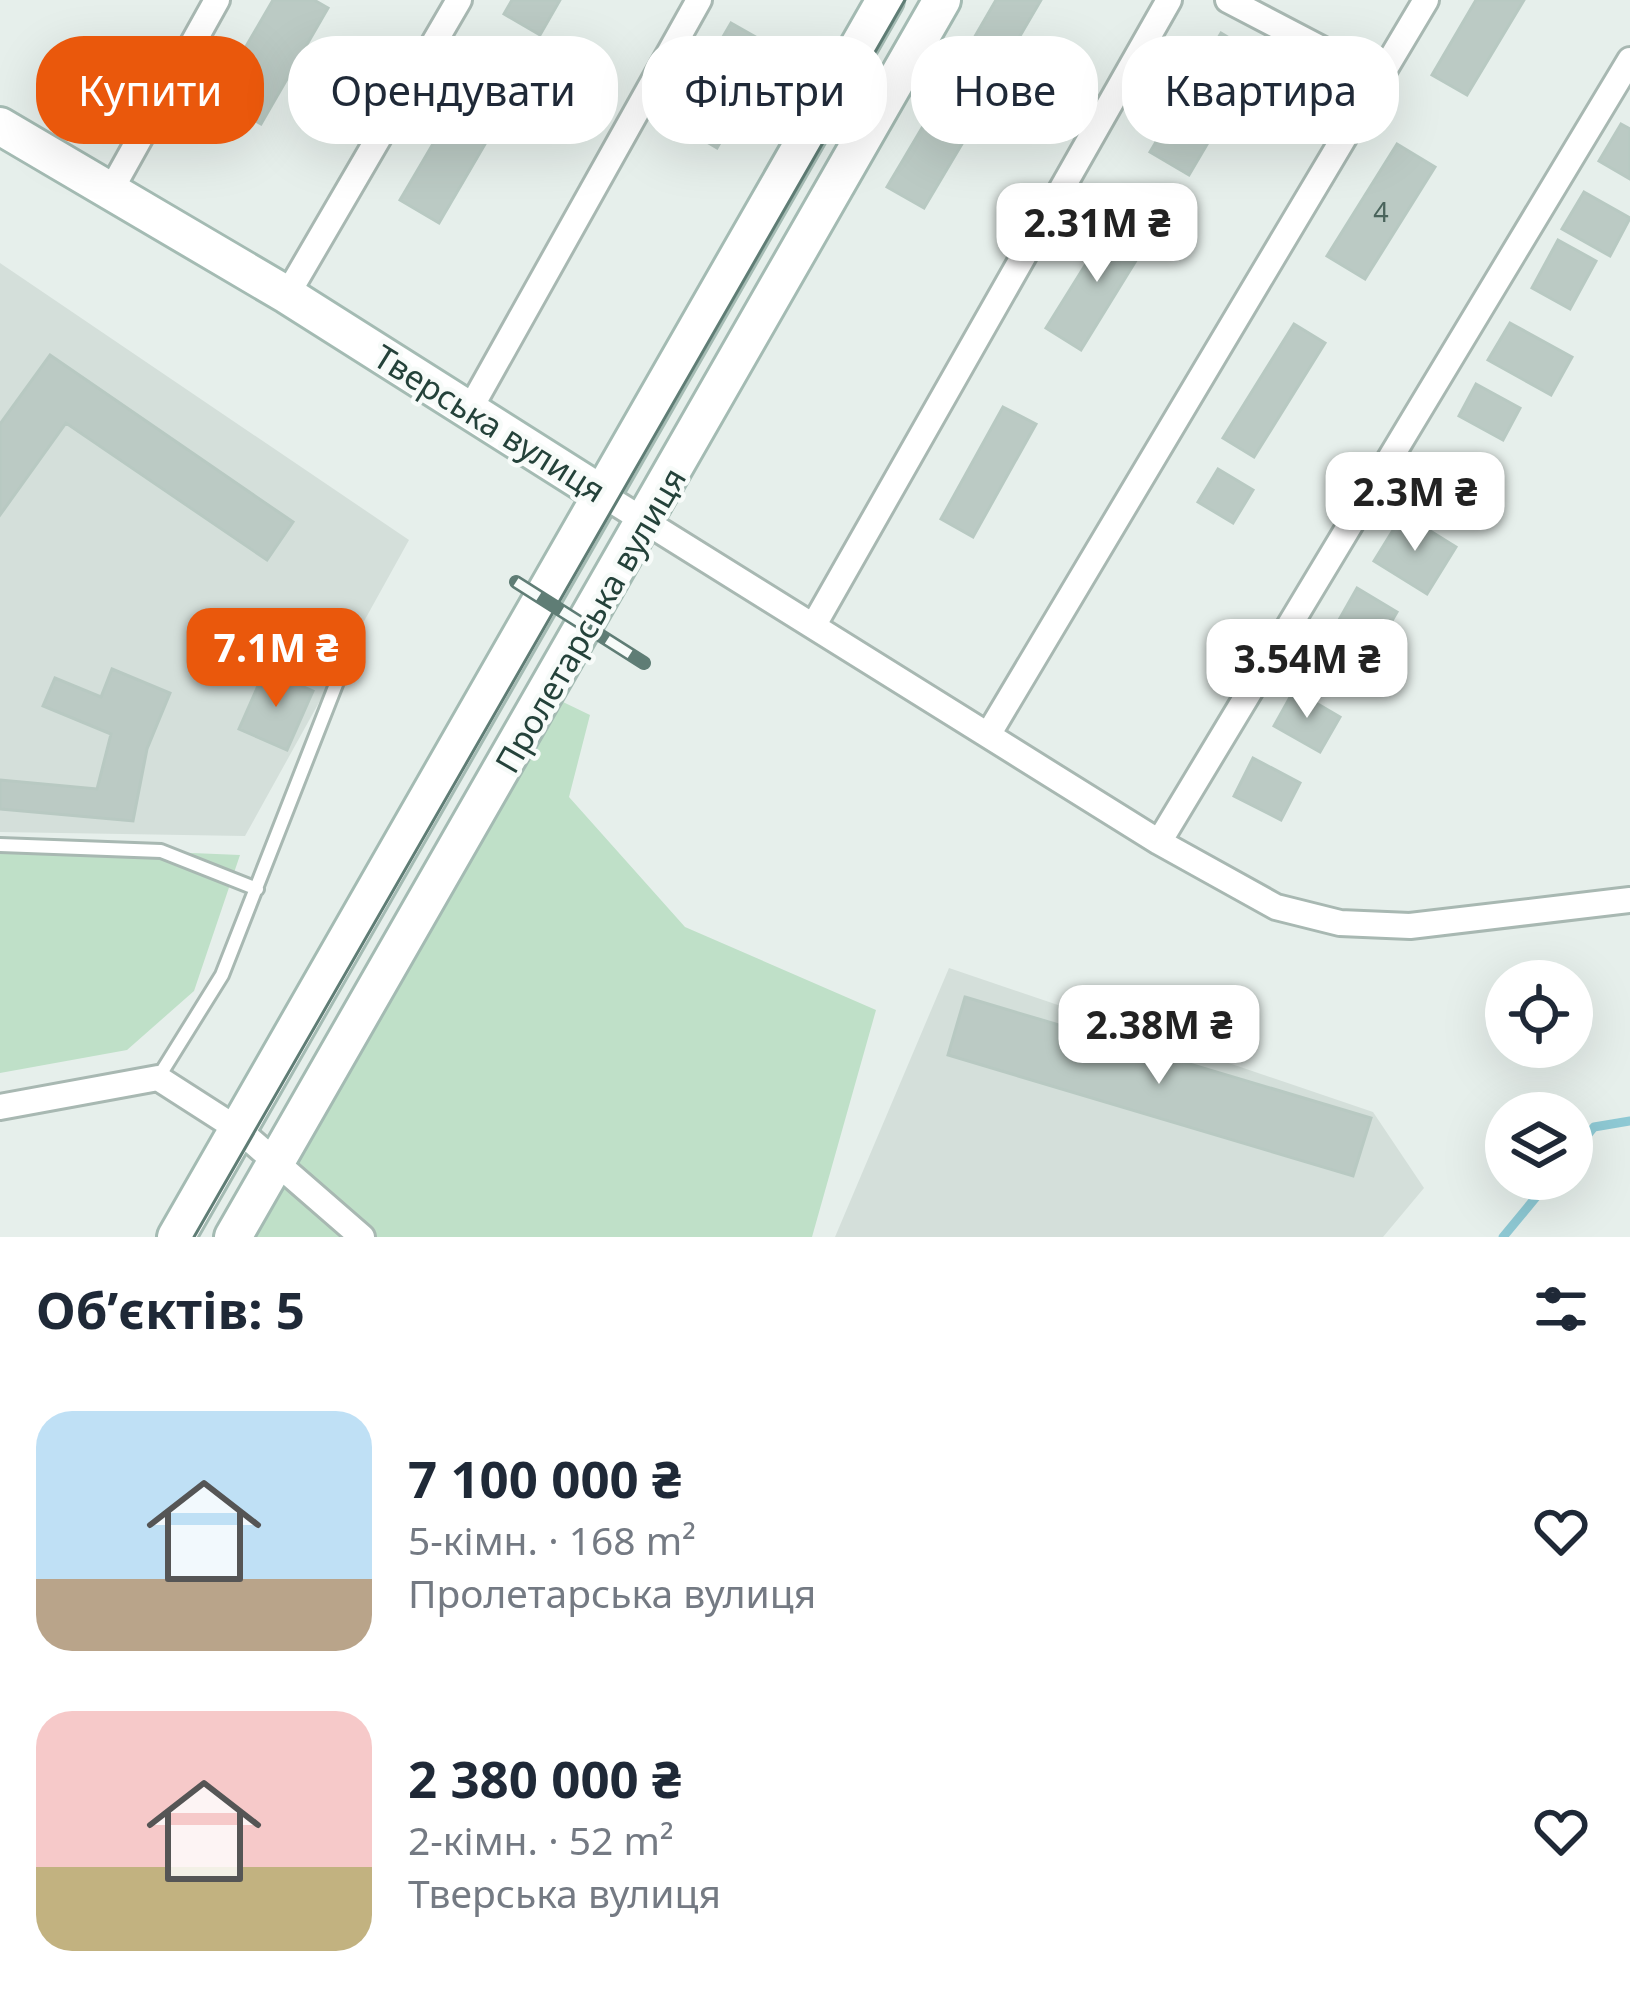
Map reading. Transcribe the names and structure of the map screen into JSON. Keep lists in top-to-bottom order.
{
  "streets": {
    "main road": ["Тверська вулиця", "Пролетарська вулиця"]
  },
  "crossings": [
    ["Тверська вулиця", "Пролетарська вулиця"]
  ],
  "house_numbers": ["4"],
  "page": {
    "chip": [
      "Купити",
      "Орендувати",
      "Фільтри",
      "Нове",
      "Квартира"
    ],
    "price": [
      "2.31M ₴",
      "2.3M ₴",
      "7.1M ₴",
      "3.54M ₴",
      "2.38M ₴"
    ],
    "heading": "Об’єктів: 5",
    "list": [
      {
        "name": "7 100 000 ₴",
        "note": "5-кімн. · 168 m² · Пролетарська вулиця"
      },
      {
        "name": "2 380 000 ₴",
        "note": "2-кімн. · 52 m² · Тверська вулиця"
      }
    ]
  }
}
